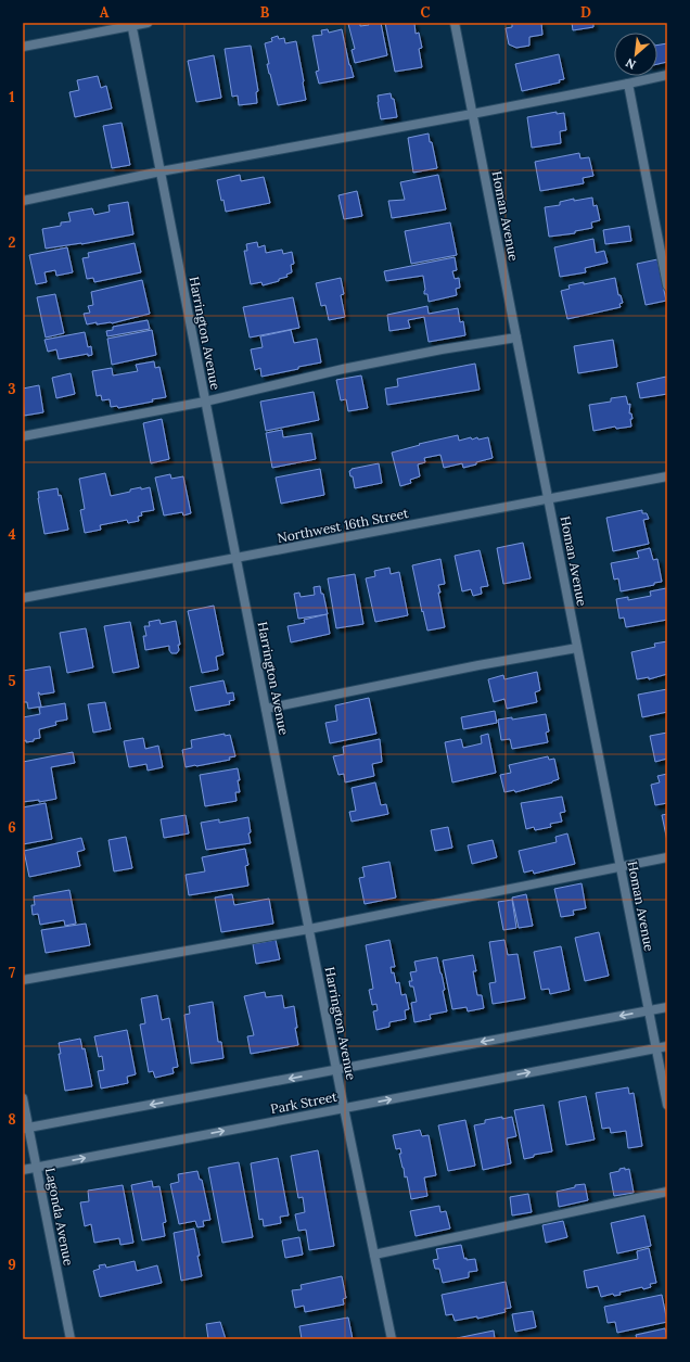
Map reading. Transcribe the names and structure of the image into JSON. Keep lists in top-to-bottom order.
{
  "streets": {
    "street": [
      "Homan Avenue",
      "Harrington Avenue",
      "Northwest 16th Street",
      "Park Street",
      "Lagonda Avenue"
    ]
  },
  "crossings": [
    ["Homan Avenue", "Northwest 16th Street"],
    ["Homan Avenue", "Park Street"],
    ["Harrington Avenue", "Northwest 16th Street"],
    ["Harrington Avenue", "Park Street"],
    ["Park Street", "Lagonda Avenue"]
  ],
  "north": "bottom left",
  "grid": {
    "columns": [
      "A",
      "B",
      "C",
      "D"
    ],
    "rows": [
      "1",
      "2",
      "3",
      "4",
      "5",
      "6",
      "7",
      "8",
      "9"
    ]
  }
}
